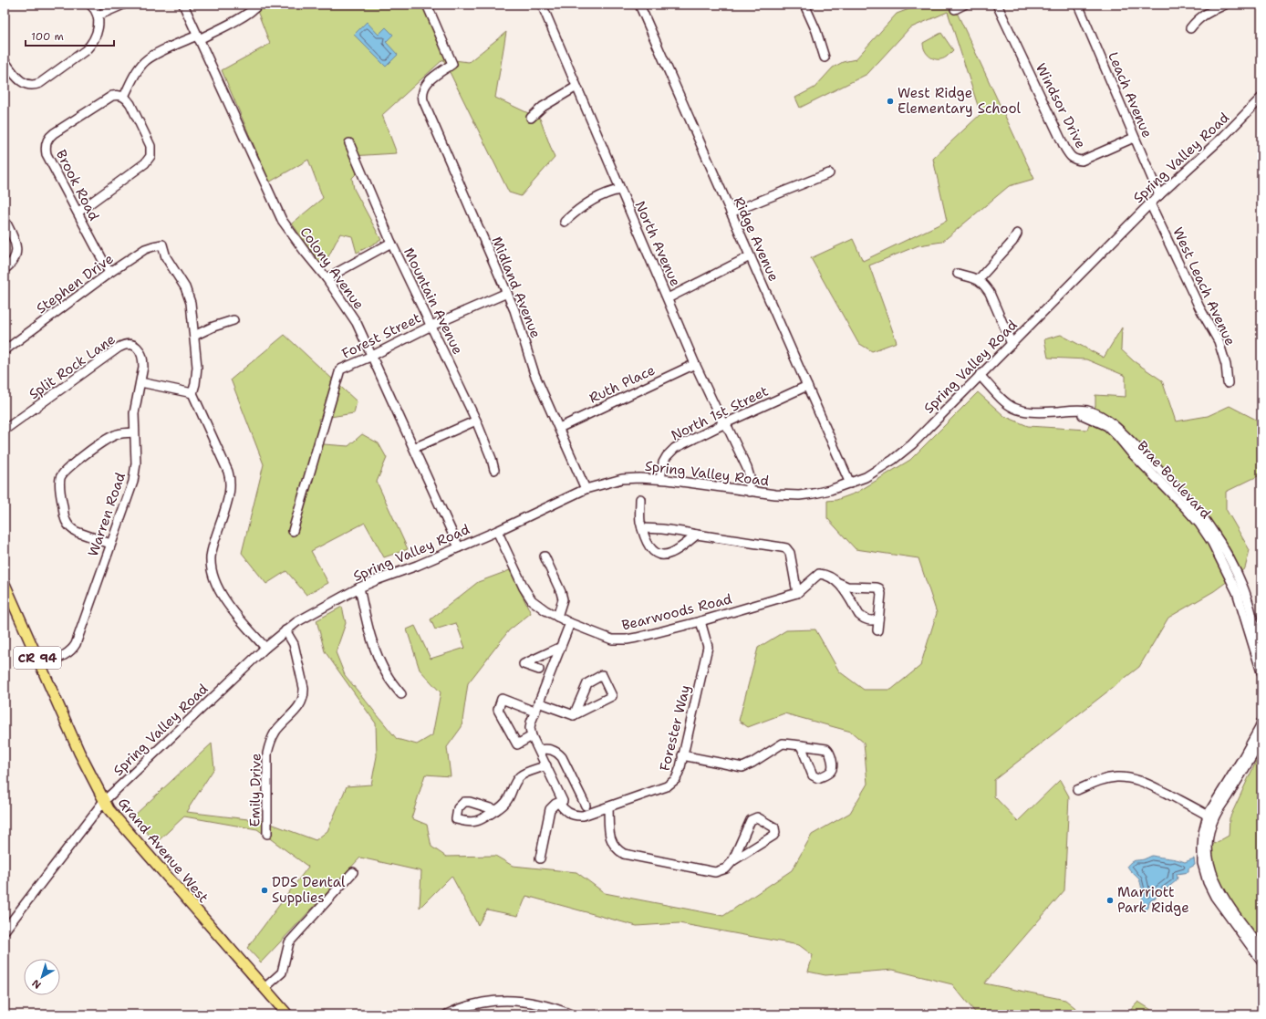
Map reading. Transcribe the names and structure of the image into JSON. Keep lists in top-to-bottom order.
{
  "streets": {
    "main road": ["CR 94", "Grand Avenue West"],
    "street": [
      "Leach Avenue",
      "Windsor Drive",
      "Spring Valley Road",
      "Brook Road",
      "Ridge Avenue",
      "North Avenue",
      "Colony Avenue",
      "Stephen Drive",
      "West Leach Avenue",
      "Midland Avenue",
      "Mountain Avenue",
      "Forest Street",
      "Split Rock Lane",
      "Ruth Place",
      "North 1st Street",
      "Brae Boulevard",
      "Warren Road",
      "Bearwoods Road",
      "Forester Way",
      "Emily Drive"
    ]
  },
  "crossings": [
    ["Leach Avenue", "Windsor Drive"],
    ["Leach Avenue", "Spring Valley Road"],
    ["Spring Valley Road", "Ridge Avenue"],
    ["Spring Valley Road", "North Avenue"],
    ["Spring Valley Road", "Colony Avenue"],
    ["Spring Valley Road", "West Leach Avenue"],
    ["Spring Valley Road", "Midland Avenue"],
    ["Spring Valley Road", "North 1st Street"],
    ["Spring Valley Road", "Brae Boulevard"],
    ["Spring Valley Road", "Bearwoods Road"],
    ["Spring Valley Road", "Emily Drive"],
    ["Spring Valley Road", "Grand Avenue West"],
    ["Brook Road", "Stephen Drive"],
    ["Ridge Avenue", "North 1st Street"],
    ["North Avenue", "Ruth Place"],
    ["North Avenue", "North 1st Street"],
    ["Colony Avenue", "Forest Street"],
    ["Midland Avenue", "Forest Street"],
    ["Midland Avenue", "Ruth Place"],
    ["Mountain Avenue", "Forest Street"],
    ["Split Rock Lane", "Warren Road"],
    ["Warren Road", "Grand Avenue West"],
    ["Bearwoods Road", "Forester Way"]
  ],
  "places": ["West Ridge Elementary School", "DDS Dental Supplies", "Marriott Park Ridge"],
  "scale_bar": "100 m",
  "north": "bottom left"
}
